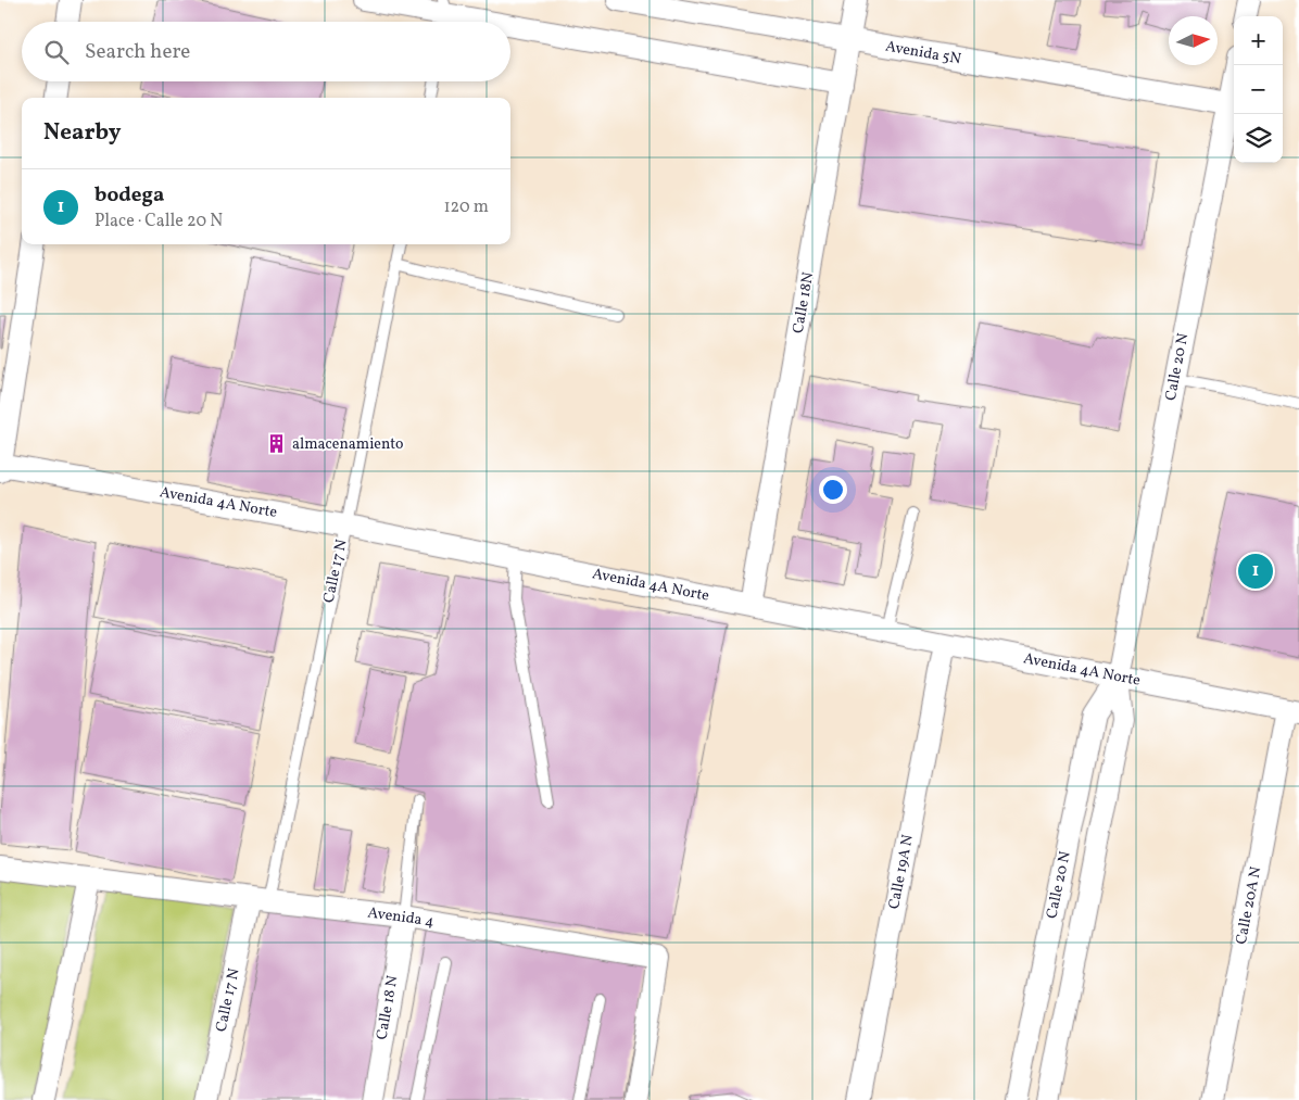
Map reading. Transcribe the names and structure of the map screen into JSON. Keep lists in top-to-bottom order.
{
  "streets": {
    "street": [
      "Avenida 5N",
      "Calle 18N",
      "Calle 20 N",
      "Avenida 4A Norte",
      "Calle 17 N",
      "Calle 19A N",
      "Calle 20A N",
      "Avenida 4",
      "Calle 18 N"
    ]
  },
  "crossings": [
    ["Avenida 5N", "Calle 18N"],
    ["Avenida 5N", "Calle 20 N"],
    ["Calle 18N", "Avenida 4A Norte"],
    ["Calle 20 N", "Avenida 4A Norte"],
    ["Avenida 4A Norte", "Calle 17 N"],
    ["Avenida 4A Norte", "Calle 19A N"],
    ["Avenida 4A Norte", "Calle 20A N"],
    ["Calle 17 N", "Avenida 4"],
    ["Avenida 4", "Calle 18 N"]
  ],
  "places": {
    "building": ["almacenamiento"]
  },
  "north": "right",
  "page": {
    "map_buttons": ["+", "−"],
    "search": "Search here",
    "heading": "Nearby",
    "list": [
      {
        "mark": "1",
        "name": "bodega",
        "note": "Place · Calle 20 N",
        "value": "120 m"
      }
    ],
    "pins": "1"
  }
}
